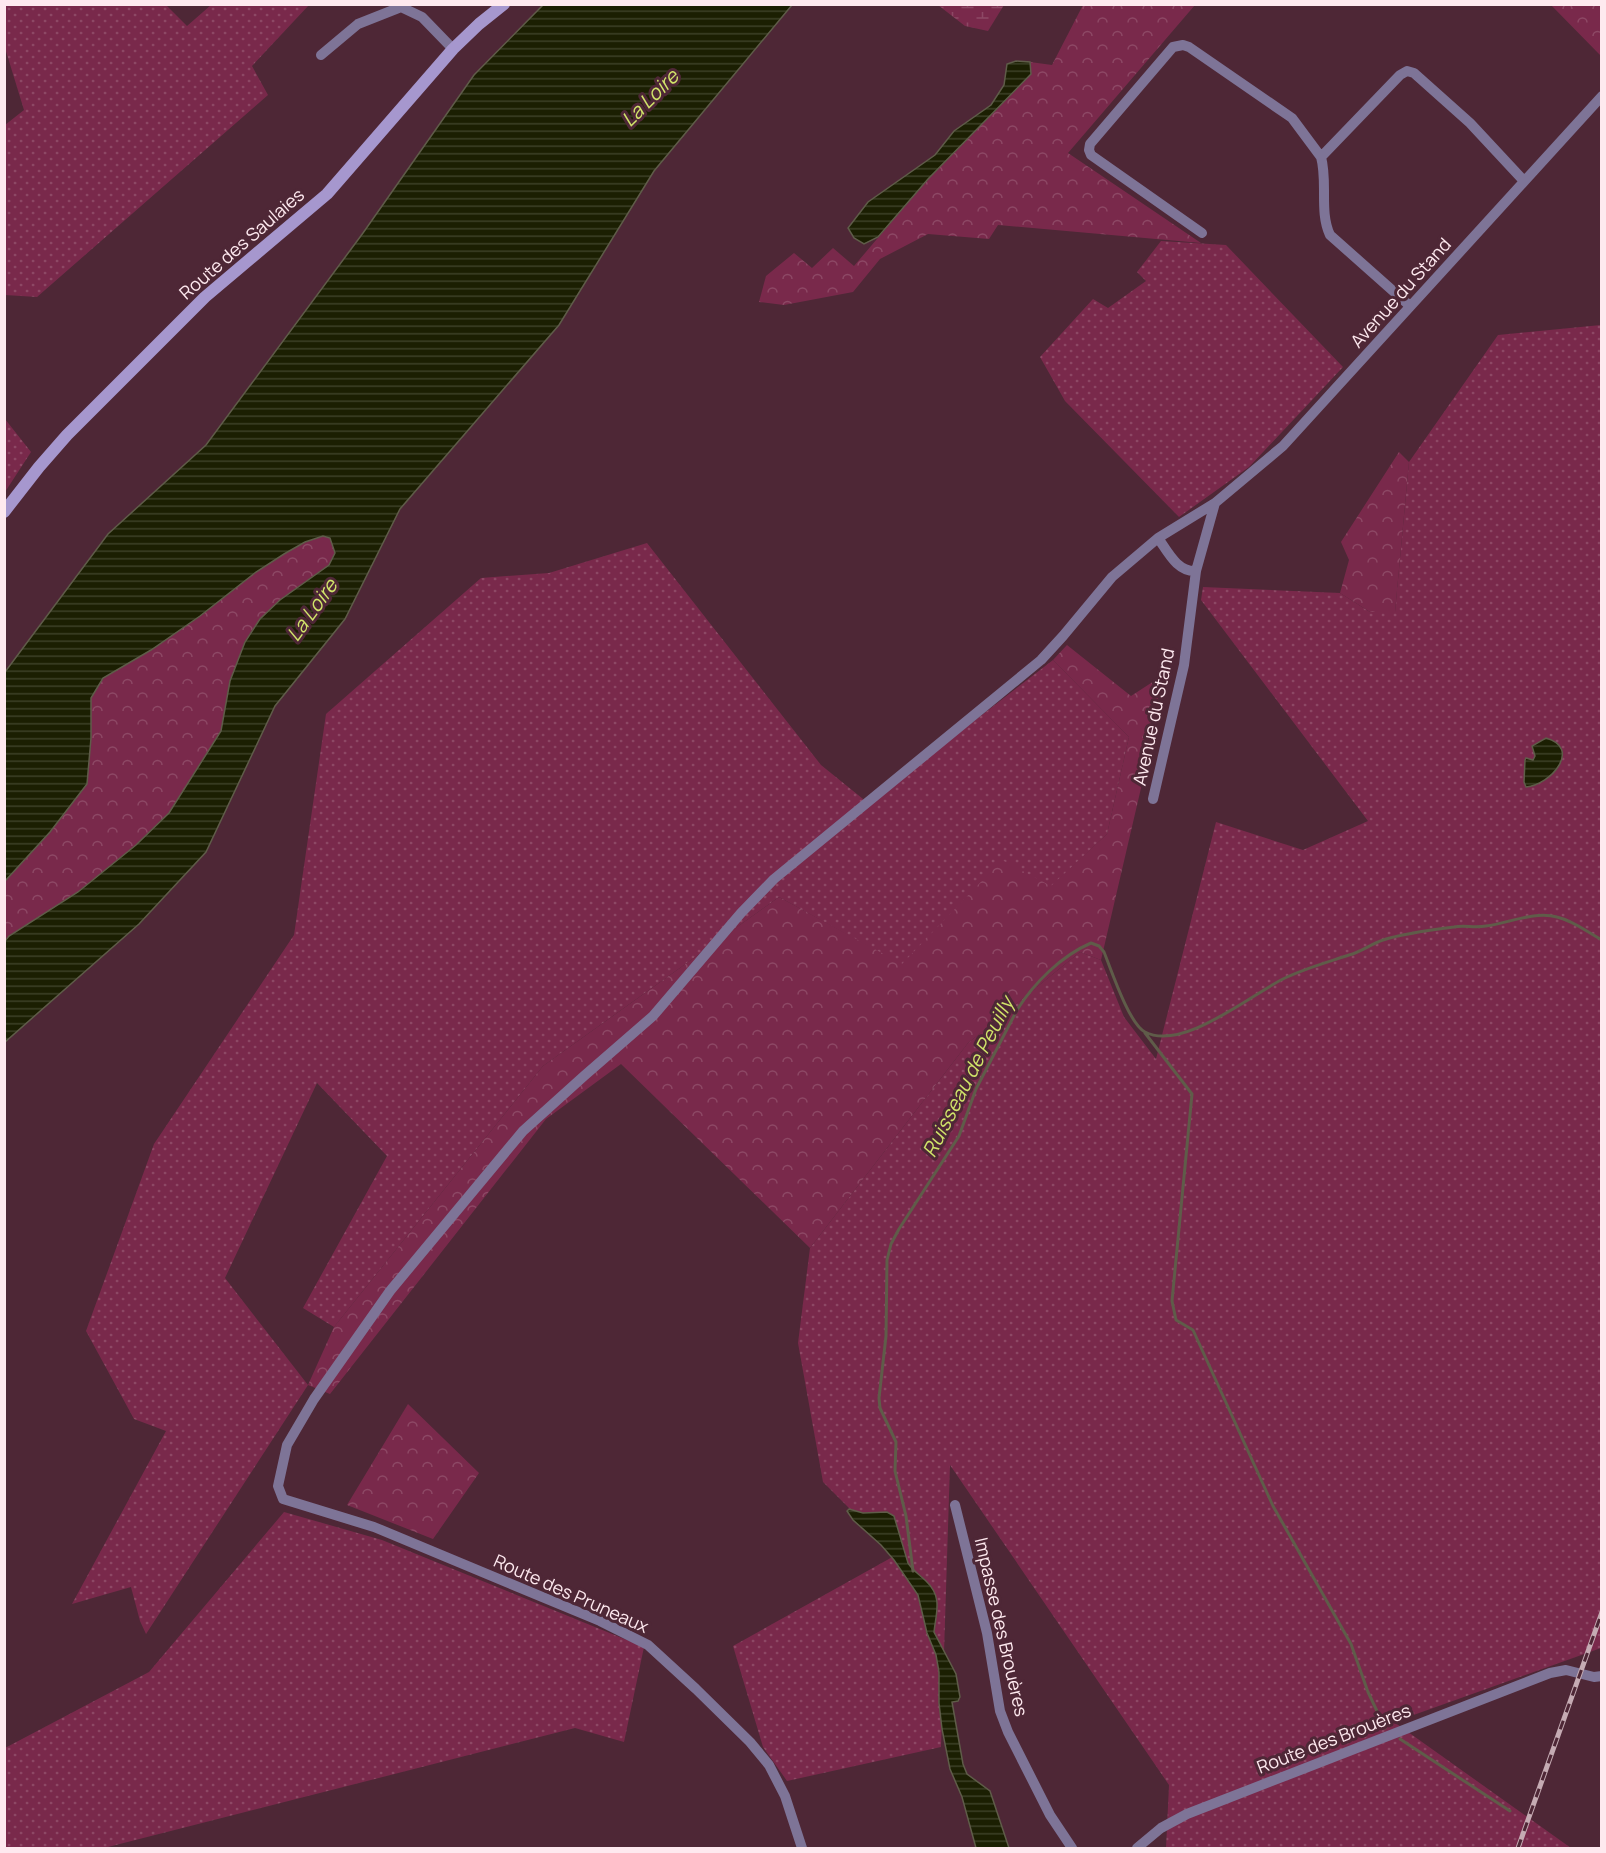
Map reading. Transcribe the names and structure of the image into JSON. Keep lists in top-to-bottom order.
{
  "streets": {
    "street": [
      "Route des Saulaies",
      "Avenue du Stand",
      "Route des Pruneaux",
      "Impasse des Brouères",
      "Route des Brouères"
    ]
  },
  "crossings": [
    ["Avenue du Stand", "Route des Pruneaux"]
  ],
  "water": ["La Loire", "Ruisseau de Peuilly"]
}
